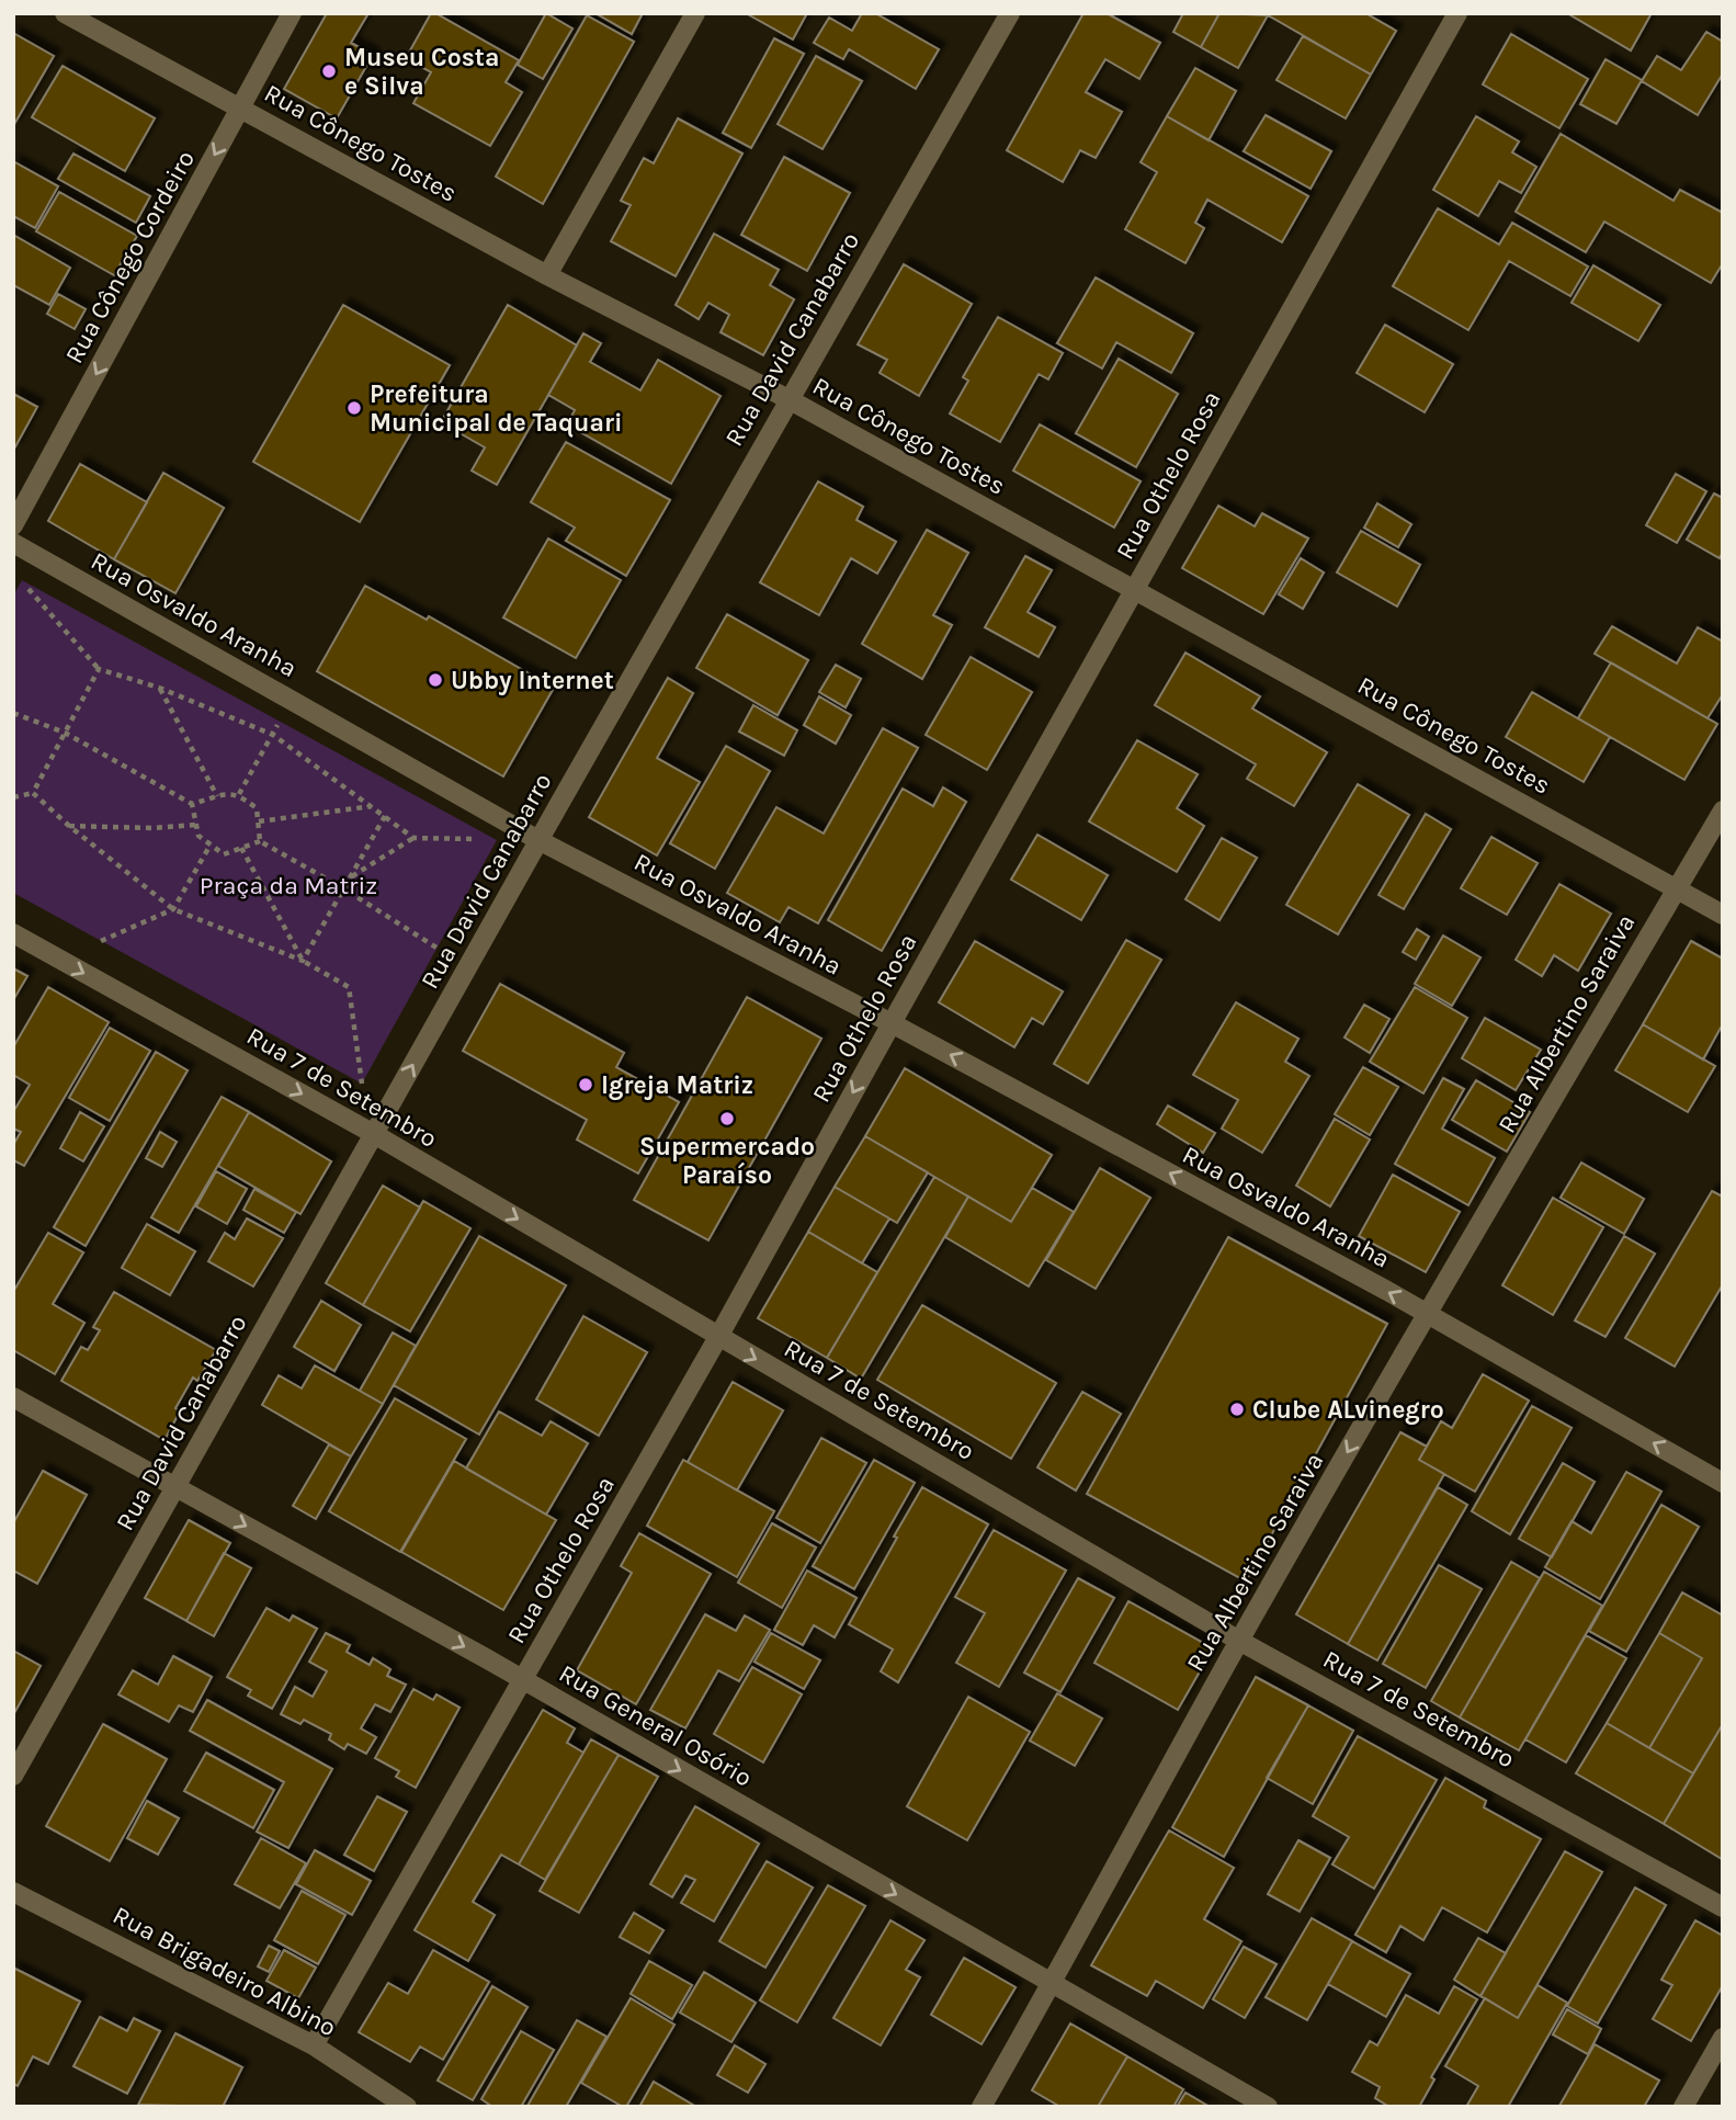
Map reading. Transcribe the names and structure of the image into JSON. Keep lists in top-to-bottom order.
{
  "streets": {
    "street": [
      "Rua Cônego Tostes",
      "Rua Cônego Cordeiro",
      "Rua David Canabarro",
      "Rua Othelo Rosa",
      "Rua Osvaldo Aranha",
      "Rua Albertino Saraiva",
      "Rua 7 de Setembro",
      "Rua General Osório",
      "Rua Brigadeiro Albino"
    ]
  },
  "crossings": [
    ["Rua Cônego Tostes", "Rua Cônego Cordeiro"],
    ["Rua Cônego Tostes", "Rua David Canabarro"],
    ["Rua Cônego Tostes", "Rua Othelo Rosa"],
    ["Rua Cônego Tostes", "Rua Albertino Saraiva"],
    ["Rua David Canabarro", "Rua Osvaldo Aranha"],
    ["Rua David Canabarro", "Rua 7 de Setembro"],
    ["Rua David Canabarro", "Rua General Osório"],
    ["Rua Othelo Rosa", "Rua Osvaldo Aranha"],
    ["Rua Othelo Rosa", "Rua 7 de Setembro"],
    ["Rua Othelo Rosa", "Rua General Osório"],
    ["Rua Othelo Rosa", "Rua Brigadeiro Albino"],
    ["Rua Osvaldo Aranha", "Rua Albertino Saraiva"],
    ["Rua Albertino Saraiva", "Rua 7 de Setembro"],
    ["Rua Albertino Saraiva", "Rua General Osório"]
  ],
  "one_way": [
    "Rua Cônego Cordeiro",
    "Rua Osvaldo Aranha",
    "Rua 7 de Setembro",
    "Rua General Osório"
  ],
  "parks": ["Praça da Matriz"],
  "places": [
    "Museu Costa e Silva",
    "Prefeitura Municipal de Taquari",
    "Ubby Internet",
    "Igreja Matriz",
    "Supermercado Paraíso",
    "Clube ALvinegro"
  ]
}
